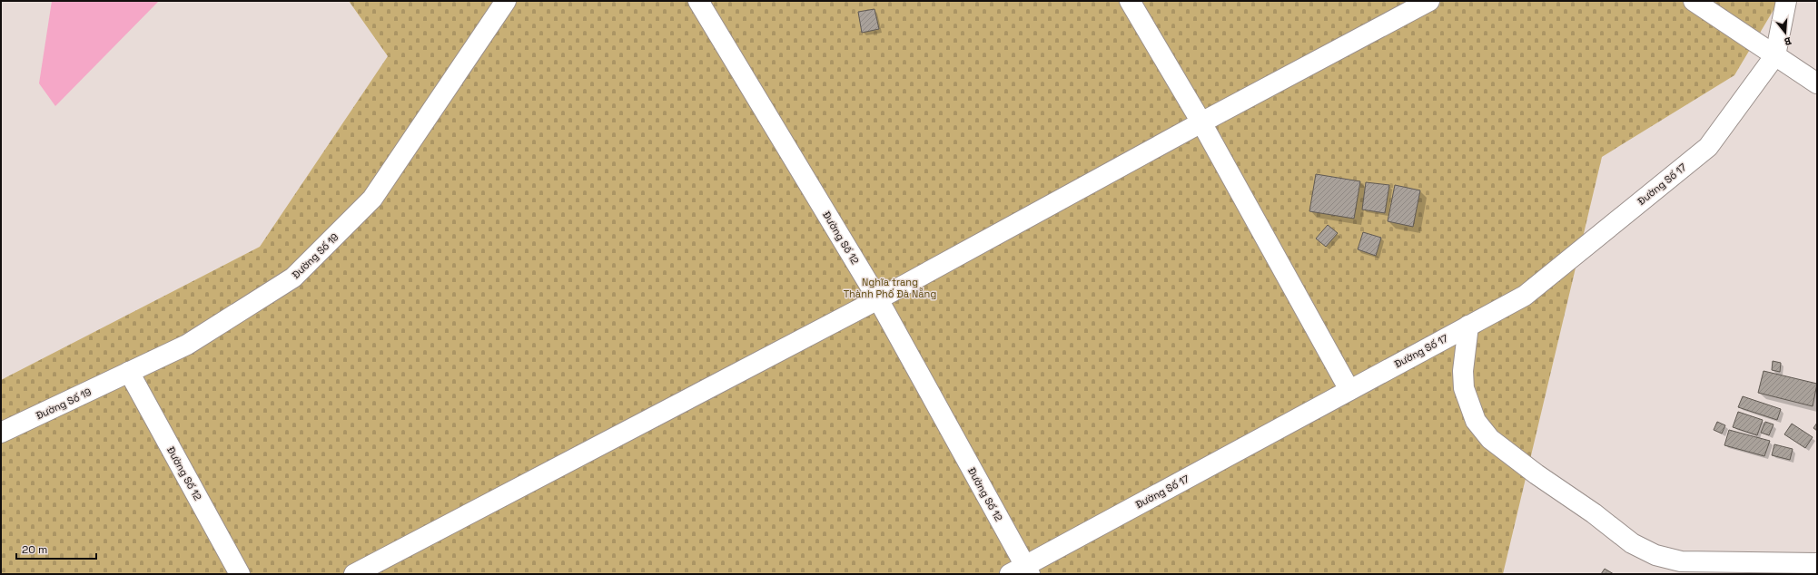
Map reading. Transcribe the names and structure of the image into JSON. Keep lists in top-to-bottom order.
{
  "streets": {
    "street": ["Đường Số 17", "Đường Số 12", "Đường Số 19"]
  },
  "crossings": [
    ["Đường Số 17", "Đường Số 12"],
    ["Đường Số 12", "Đường Số 19"]
  ],
  "parks": ["Nghĩa trang Thành Phố Đà Nẵng"],
  "scale_bar": "20 m",
  "north": "bottom"
}
